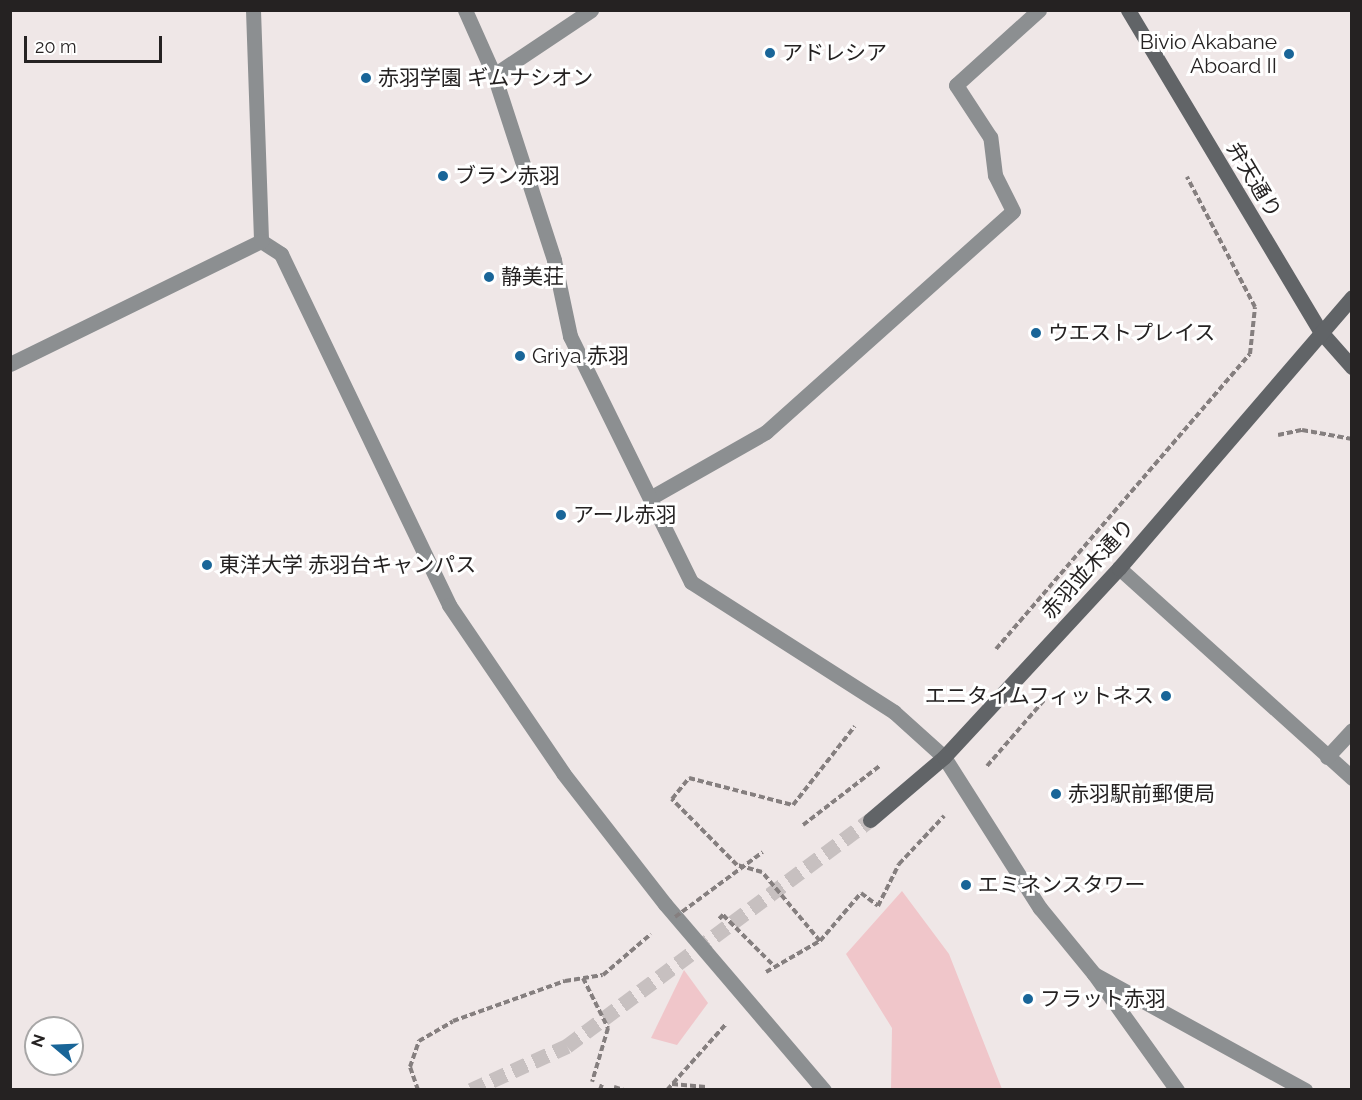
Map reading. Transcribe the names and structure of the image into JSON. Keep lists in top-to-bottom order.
{
  "streets": {
    "street": ["弁天通り", "赤羽並木通り"]
  },
  "crossings": [
    ["弁天通り", "赤羽並木通り"]
  ],
  "places": [
    "アドレシア",
    "Bivio Akabane Aboard II",
    "赤羽学園 ギムナシオン",
    "ブラン赤羽",
    "静美荘",
    "ウエストプレイス",
    "Griya 赤羽",
    "アール赤羽",
    "東洋大学 赤羽台キャンパス",
    "エニタイムフィットネス",
    "赤羽駅前郵便局",
    "エミネンスタワー",
    "フラット赤羽"
  ],
  "scale_bar": "20 m",
  "north": "left"
}
